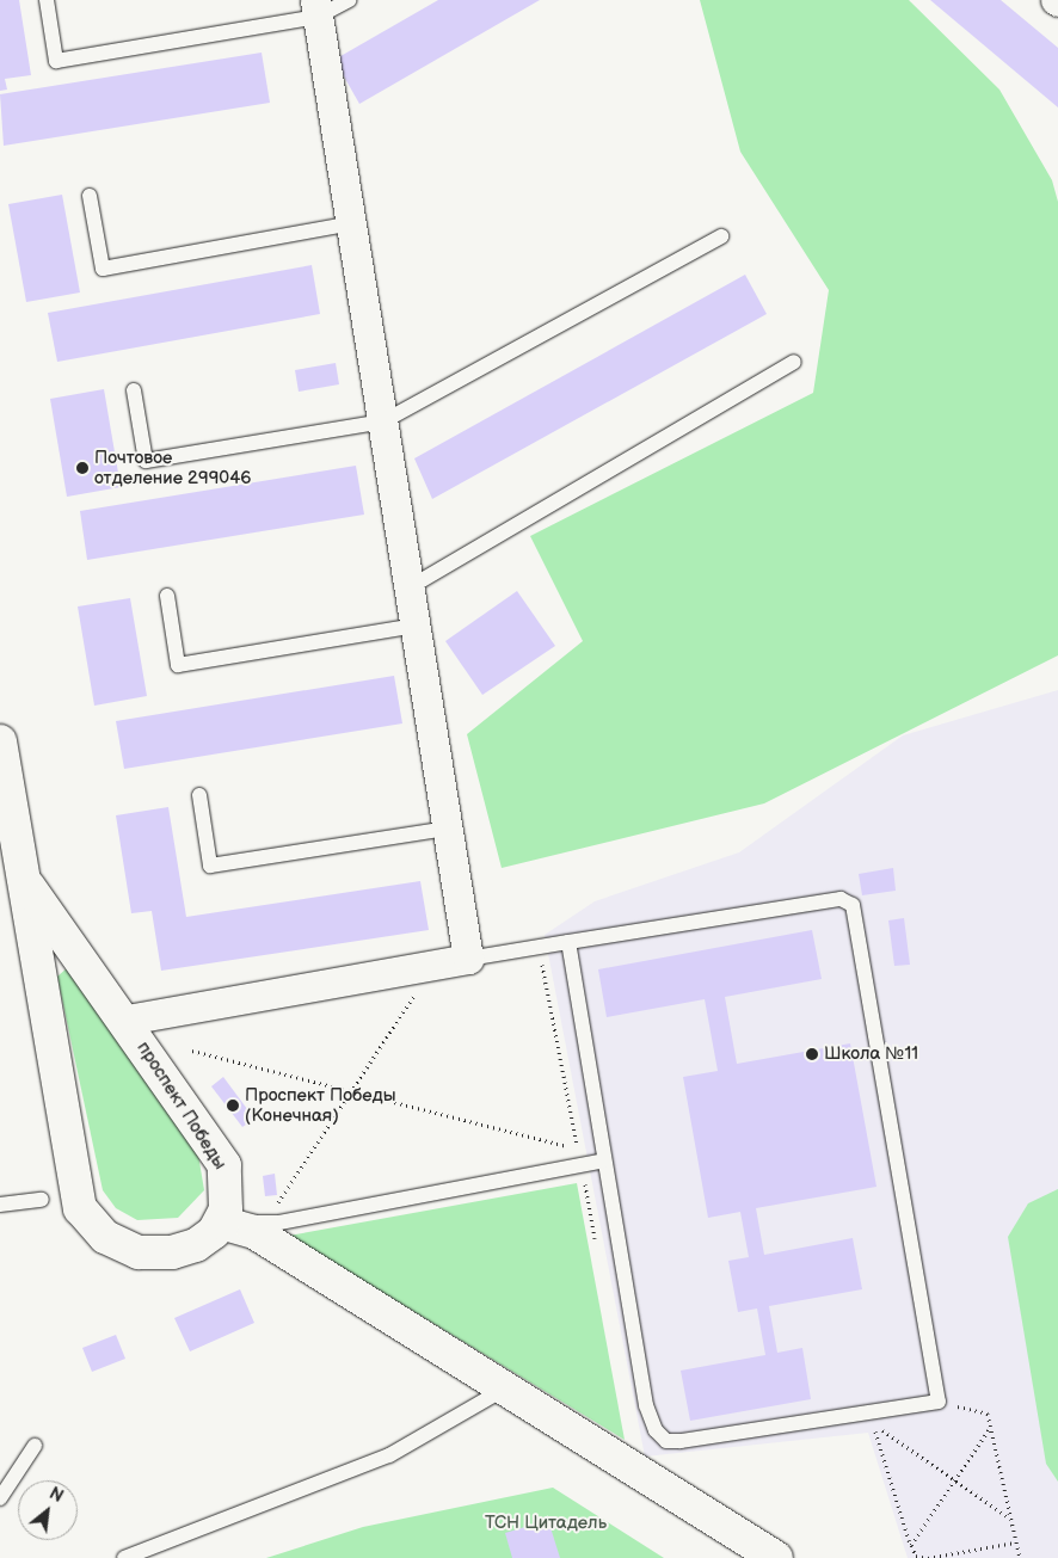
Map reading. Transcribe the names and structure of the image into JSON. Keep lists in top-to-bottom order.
{
  "streets": {
    "street": ["проспект Победы"]
  },
  "parks": ["ТСН Цитадель"],
  "places": ["Почтовое отделение 299046", "Школа №11", "Проспект Победы (Конечная)"],
  "north": "top right"
}
